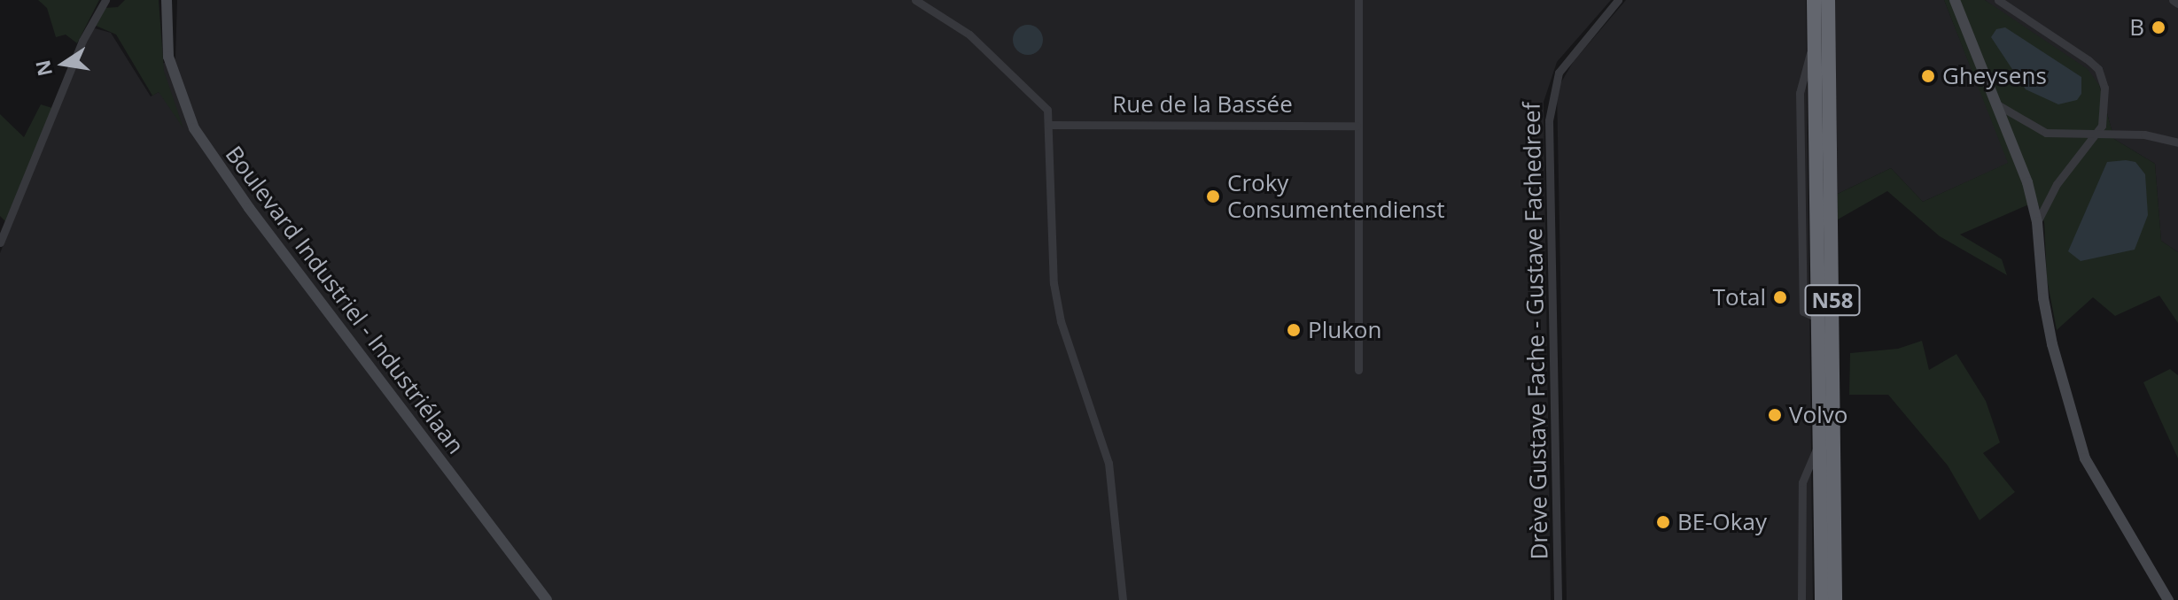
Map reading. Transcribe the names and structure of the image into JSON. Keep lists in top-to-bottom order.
{
  "streets": {
    "highway": ["N58"],
    "main road": ["Boulevard Industriel - Industriélaan"],
    "street": ["Rue de la Bassée", "Drève Gustave Fache - Gustave Fachedreef"]
  },
  "places": [
    "B",
    "Gheysens",
    "Croky Consumentendienst",
    "Total",
    "Plukon",
    "Volvo",
    "BE-Okay"
  ],
  "north": "left"
}
